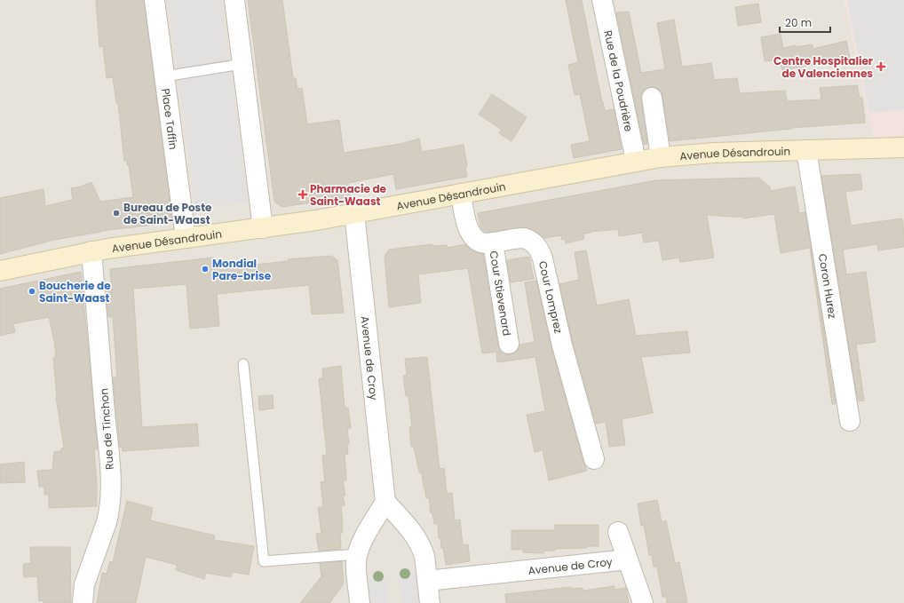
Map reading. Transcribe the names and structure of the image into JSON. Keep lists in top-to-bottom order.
{
  "streets": {
    "main road": ["Avenue Désandrouin"],
    "street": [
      "Rue de la Poudrière",
      "Place Taffin",
      "Coron Hurez",
      "Cour Stievenard",
      "Cour Lomprez",
      "Avenue de Croy",
      "Rue de Tinchon"
    ]
  },
  "crossings": [
    ["Rue de la Poudrière", "Avenue Désandrouin"],
    ["Place Taffin", "Avenue Désandrouin"],
    ["Avenue Désandrouin", "Coron Hurez"],
    ["Avenue Désandrouin", "Cour Lomprez"],
    ["Avenue Désandrouin", "Avenue de Croy"],
    ["Avenue Désandrouin", "Rue de Tinchon"],
    ["Cour Stievenard", "Cour Lomprez"]
  ],
  "places": {
    "health": ["Centre Hospitalier de Valenciennes", "Pharmacie de Saint-Waast"],
    "other": ["Bureau de Poste de Saint-Waast", "Mondial Pare-brise", "Boucherie de Saint-Waast"]
  },
  "scale_bar": "20 m"
}
